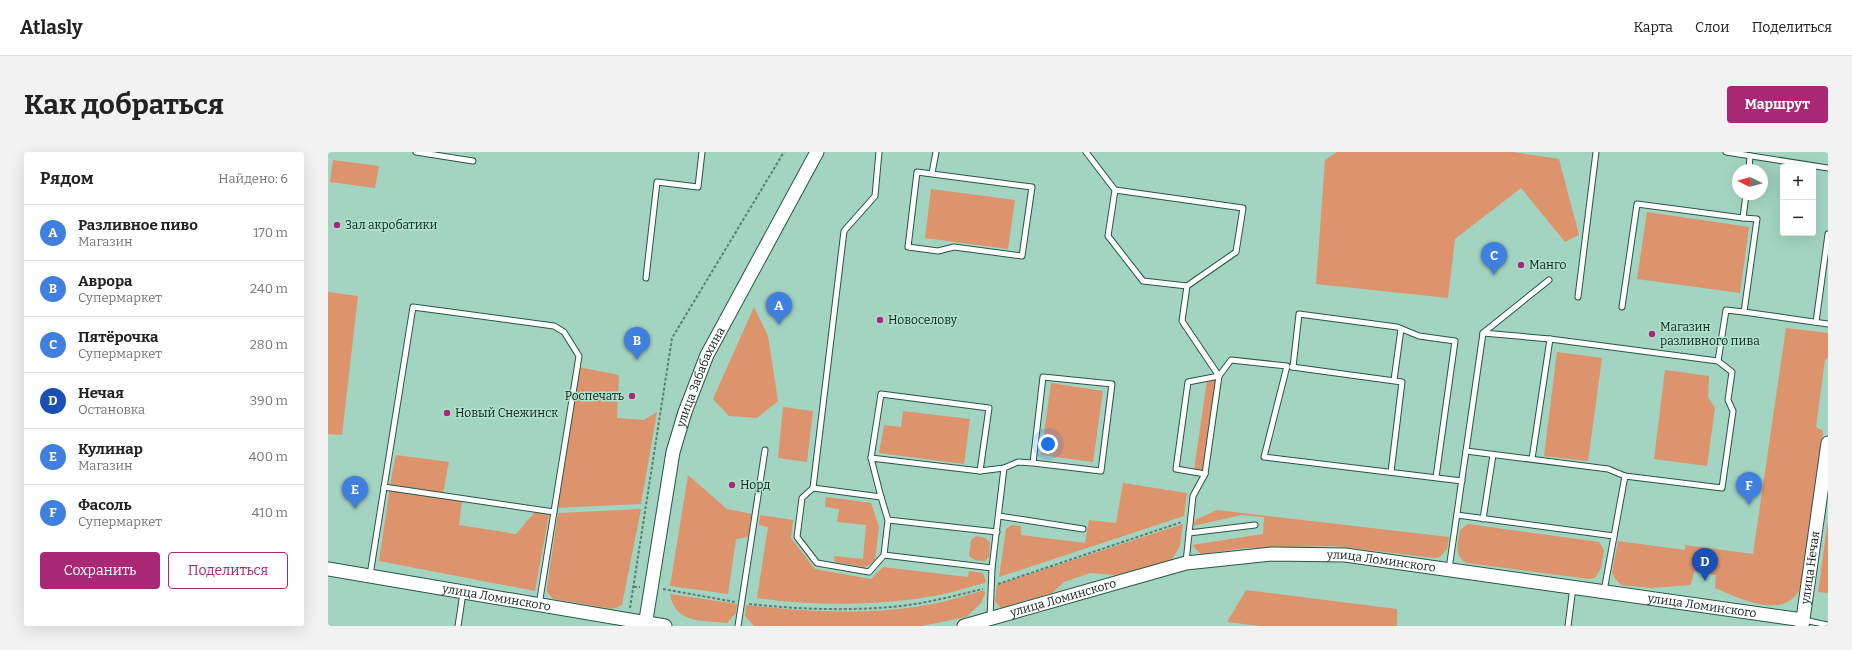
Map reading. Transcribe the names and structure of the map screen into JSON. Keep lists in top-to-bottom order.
{
  "streets": {
    "street": ["улица Забабахина", "улица Ломинского", "улица Нечая"]
  },
  "crossings": [
    ["улица Забабахина", "улица Ломинского"],
    ["улица Ломинского", "улица Нечая"]
  ],
  "places": [
    "Зал акробатики",
    "Манго",
    "Новоселову",
    "Магазин разливного пива",
    "Роспечать",
    "Новый Снежинск",
    "Норд"
  ],
  "north": "left",
  "page": {
    "header": "Atlasly",
    "nav": ["Карта", "Слои", "Поделиться"],
    "buttons": [
      "Маршрут",
      ["Сохранить", "Поделиться"]
    ],
    "title": "Как добраться",
    "heading": ["Рядом", "Найдено: 6"],
    "map_buttons": ["+", "−"],
    "list": [
      {
        "mark": "A",
        "name": "Разливное пиво",
        "note": "Магазин",
        "value": "170 m"
      },
      {
        "mark": "B",
        "name": "Аврора",
        "note": "Супермаркет",
        "value": "240 m"
      },
      {
        "mark": "C",
        "name": "Пятёрочка",
        "note": "Супермаркет",
        "value": "280 m"
      },
      {
        "mark": "D",
        "name": "Нечая",
        "note": "Остановка",
        "value": "390 m"
      },
      {
        "mark": "E",
        "name": "Кулинар",
        "note": "Магазин",
        "value": "400 m"
      },
      {
        "mark": "F",
        "name": "Фасоль",
        "note": "Супермаркет",
        "value": "410 m"
      }
    ],
    "pins": [
      "C",
      "A",
      "B",
      "F",
      "E",
      "D"
    ]
  }
}
